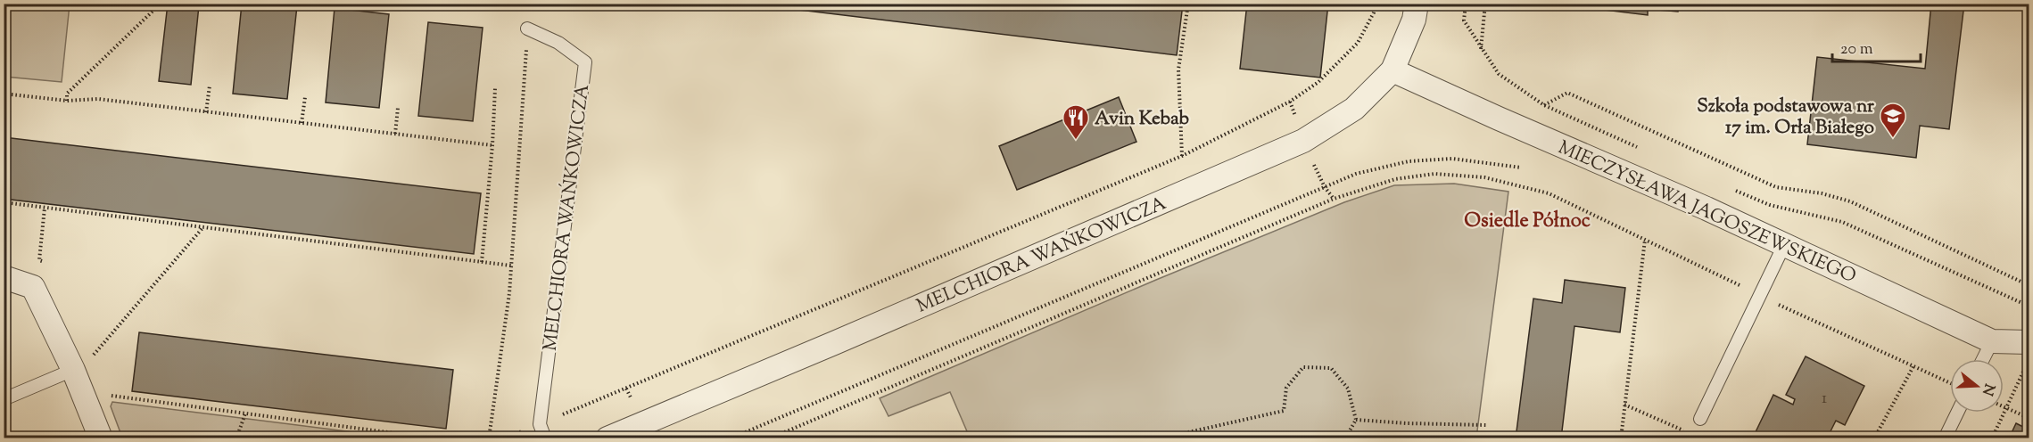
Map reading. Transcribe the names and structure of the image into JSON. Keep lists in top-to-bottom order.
{
  "streets": {
    "street": ["MIECZYSŁAWA JAGOSZEWSKIEGO", "MELCHIORA WAŃKOWICZA"]
  },
  "crossings": [
    ["MIECZYSŁAWA JAGOSZEWSKIEGO", "MELCHIORA WAŃKOWICZA"]
  ],
  "districts": ["Osiedle Północ"],
  "places": {
    "school or university": ["Szkoła podstawowa nr 17 im. Orła Białego"],
    "restaurant": ["Avin Kebab"]
  },
  "house_numbers": ["1"],
  "scale_bar": "20 m",
  "north": "right"
}
